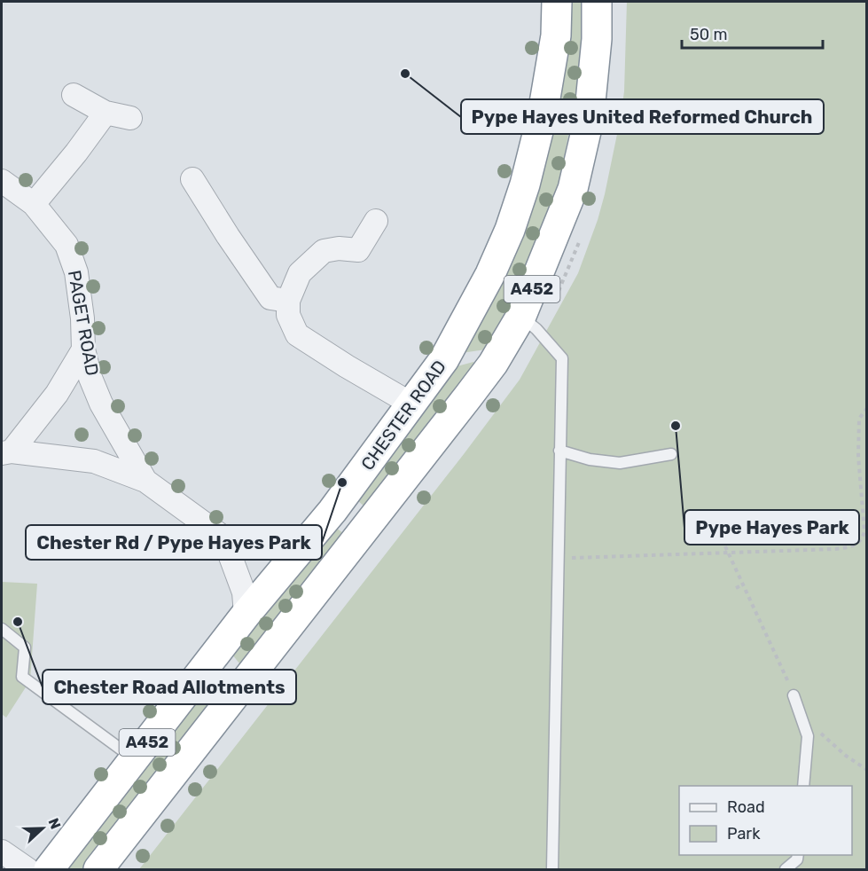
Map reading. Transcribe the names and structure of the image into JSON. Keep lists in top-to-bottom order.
{
  "streets": {
    "highway": ["A452", "CHESTER ROAD"],
    "street": ["PAGET ROAD"]
  },
  "places": [
    "Pype Hayes United Reformed Church",
    "Pype Hayes Park",
    "Chester Rd / Pype Hayes Park",
    "Chester Road Allotments"
  ],
  "legend": ["Road", "Park"],
  "scale_bar": "50 m",
  "north": "right"
}
